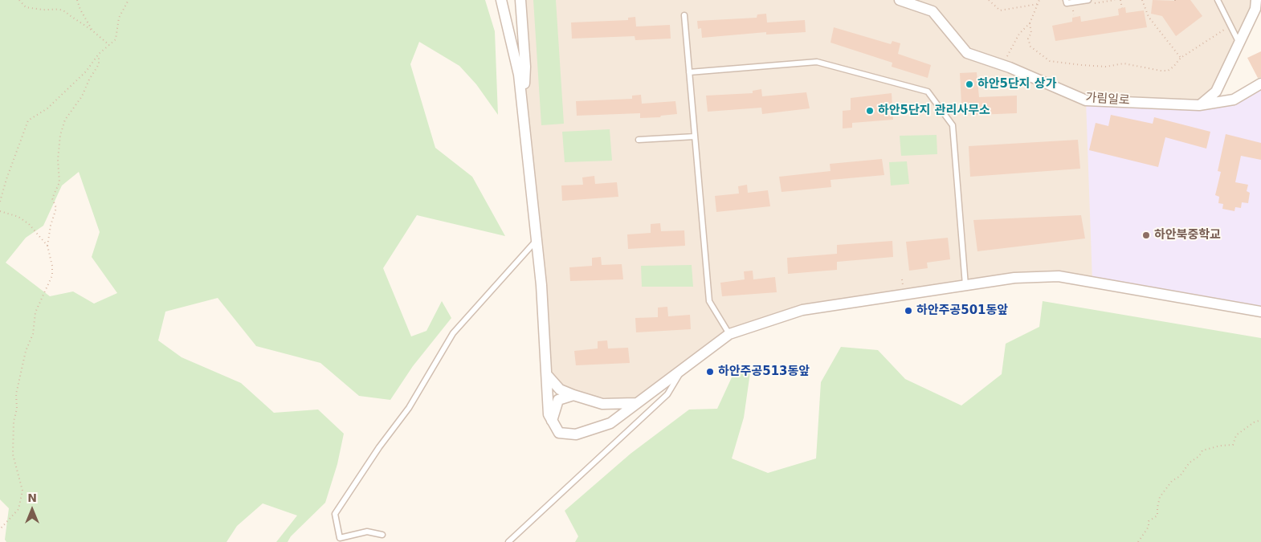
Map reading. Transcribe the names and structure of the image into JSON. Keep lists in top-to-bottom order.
{
  "streets": {
    "street": ["가림일로"]
  },
  "places": [
    "하안5단지 상가",
    "하안5단지 관리사무소",
    "하안북중학교",
    "하안주공501동앞",
    "하안주공513동앞"
  ],
  "north": "top"
}
